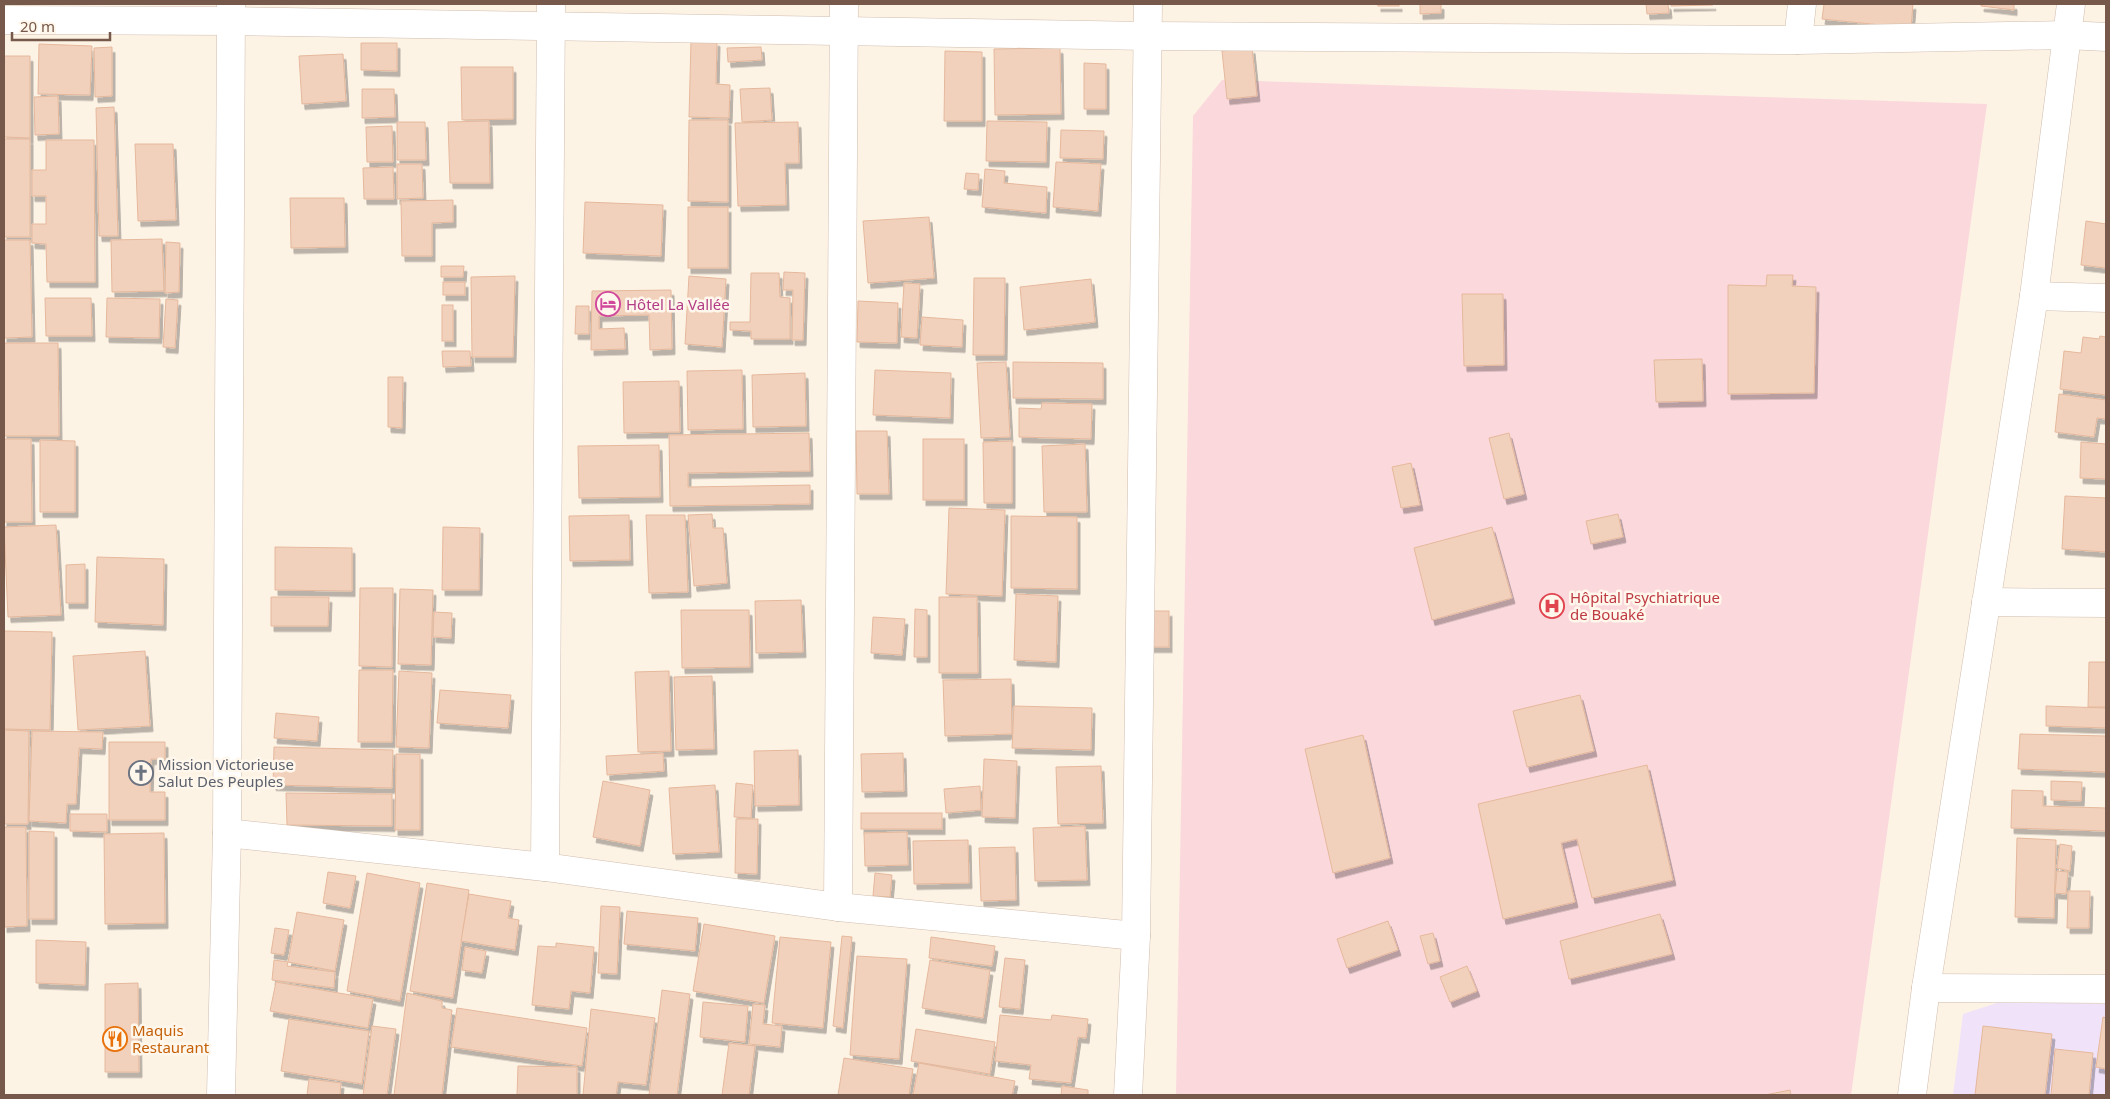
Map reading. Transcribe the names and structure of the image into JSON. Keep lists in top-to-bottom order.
{
  "places": {
    "hotel": ["Hôtel La Vallée"],
    "hospital": ["Hôpital Psychiatrique de Bouaké"],
    "church": ["Mission Victorieuse Salut Des Peuples"],
    "restaurant": ["Maquis Restaurant"]
  },
  "scale_bar": "20 m"
}
